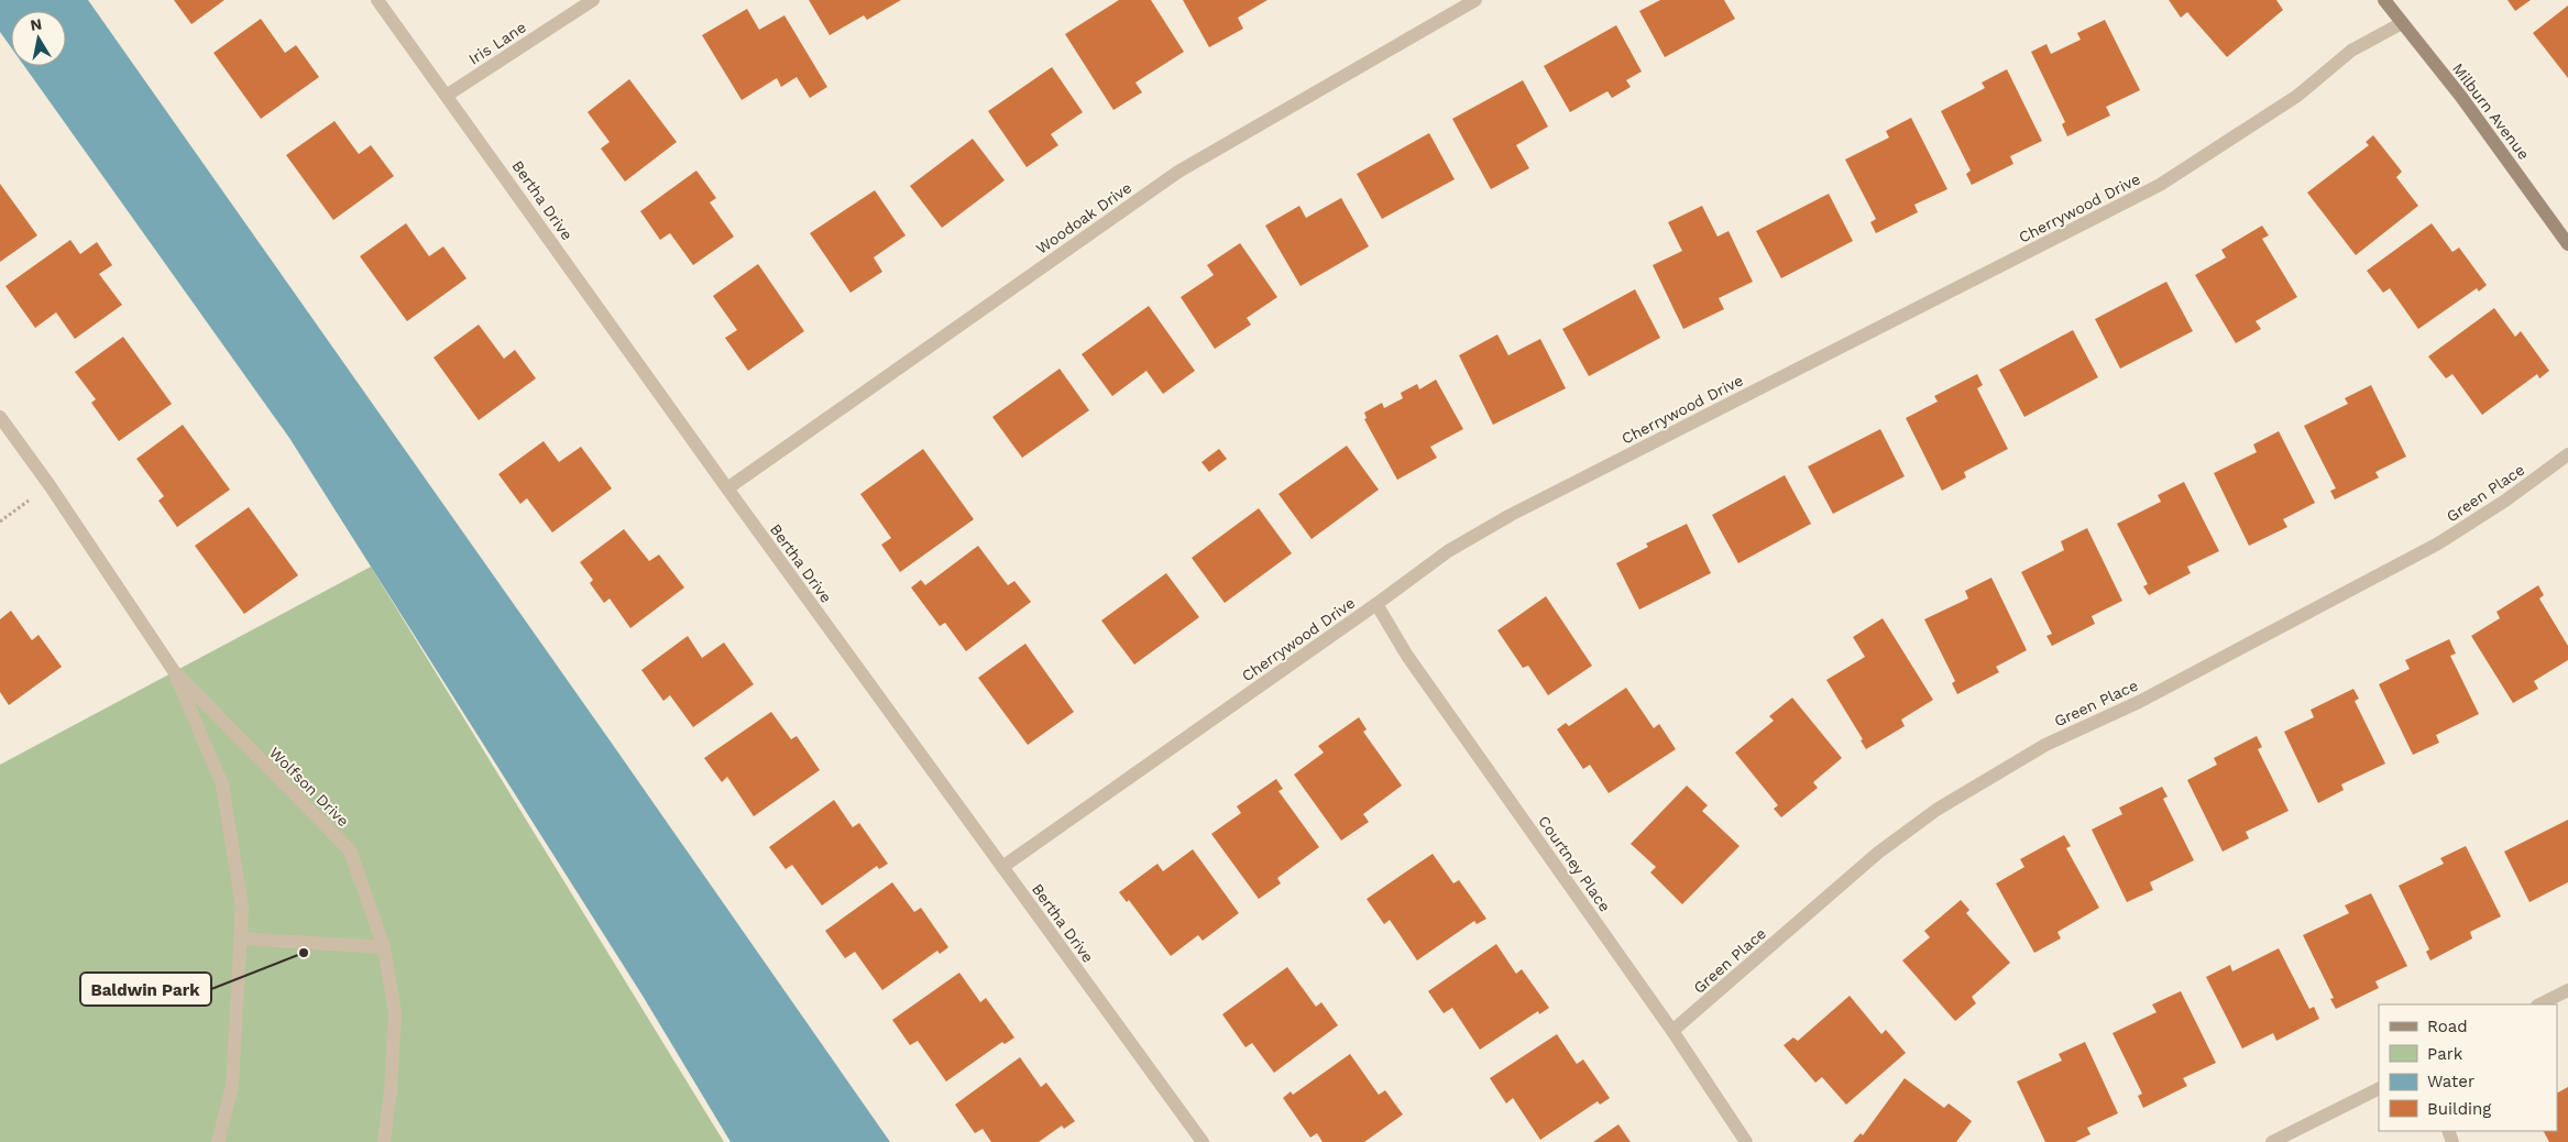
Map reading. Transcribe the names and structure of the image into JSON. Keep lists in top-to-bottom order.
{
  "streets": {
    "main road": ["Milburn Avenue"],
    "street": [
      "Iris Lane",
      "Bertha Drive",
      "Cherrywood Drive",
      "Woodoak Drive",
      "Green Place",
      "Wolfson Drive",
      "Courtney Place"
    ]
  },
  "crossings": [
    ["Iris Lane", "Bertha Drive"],
    ["Milburn Avenue", "Cherrywood Drive"],
    ["Bertha Drive", "Cherrywood Drive"],
    ["Bertha Drive", "Woodoak Drive"],
    ["Cherrywood Drive", "Courtney Place"],
    ["Green Place", "Courtney Place"]
  ],
  "places": ["Baldwin Park"],
  "legend": [
    "Road",
    "Park",
    "Water",
    "Building"
  ],
  "north": "top"
}
